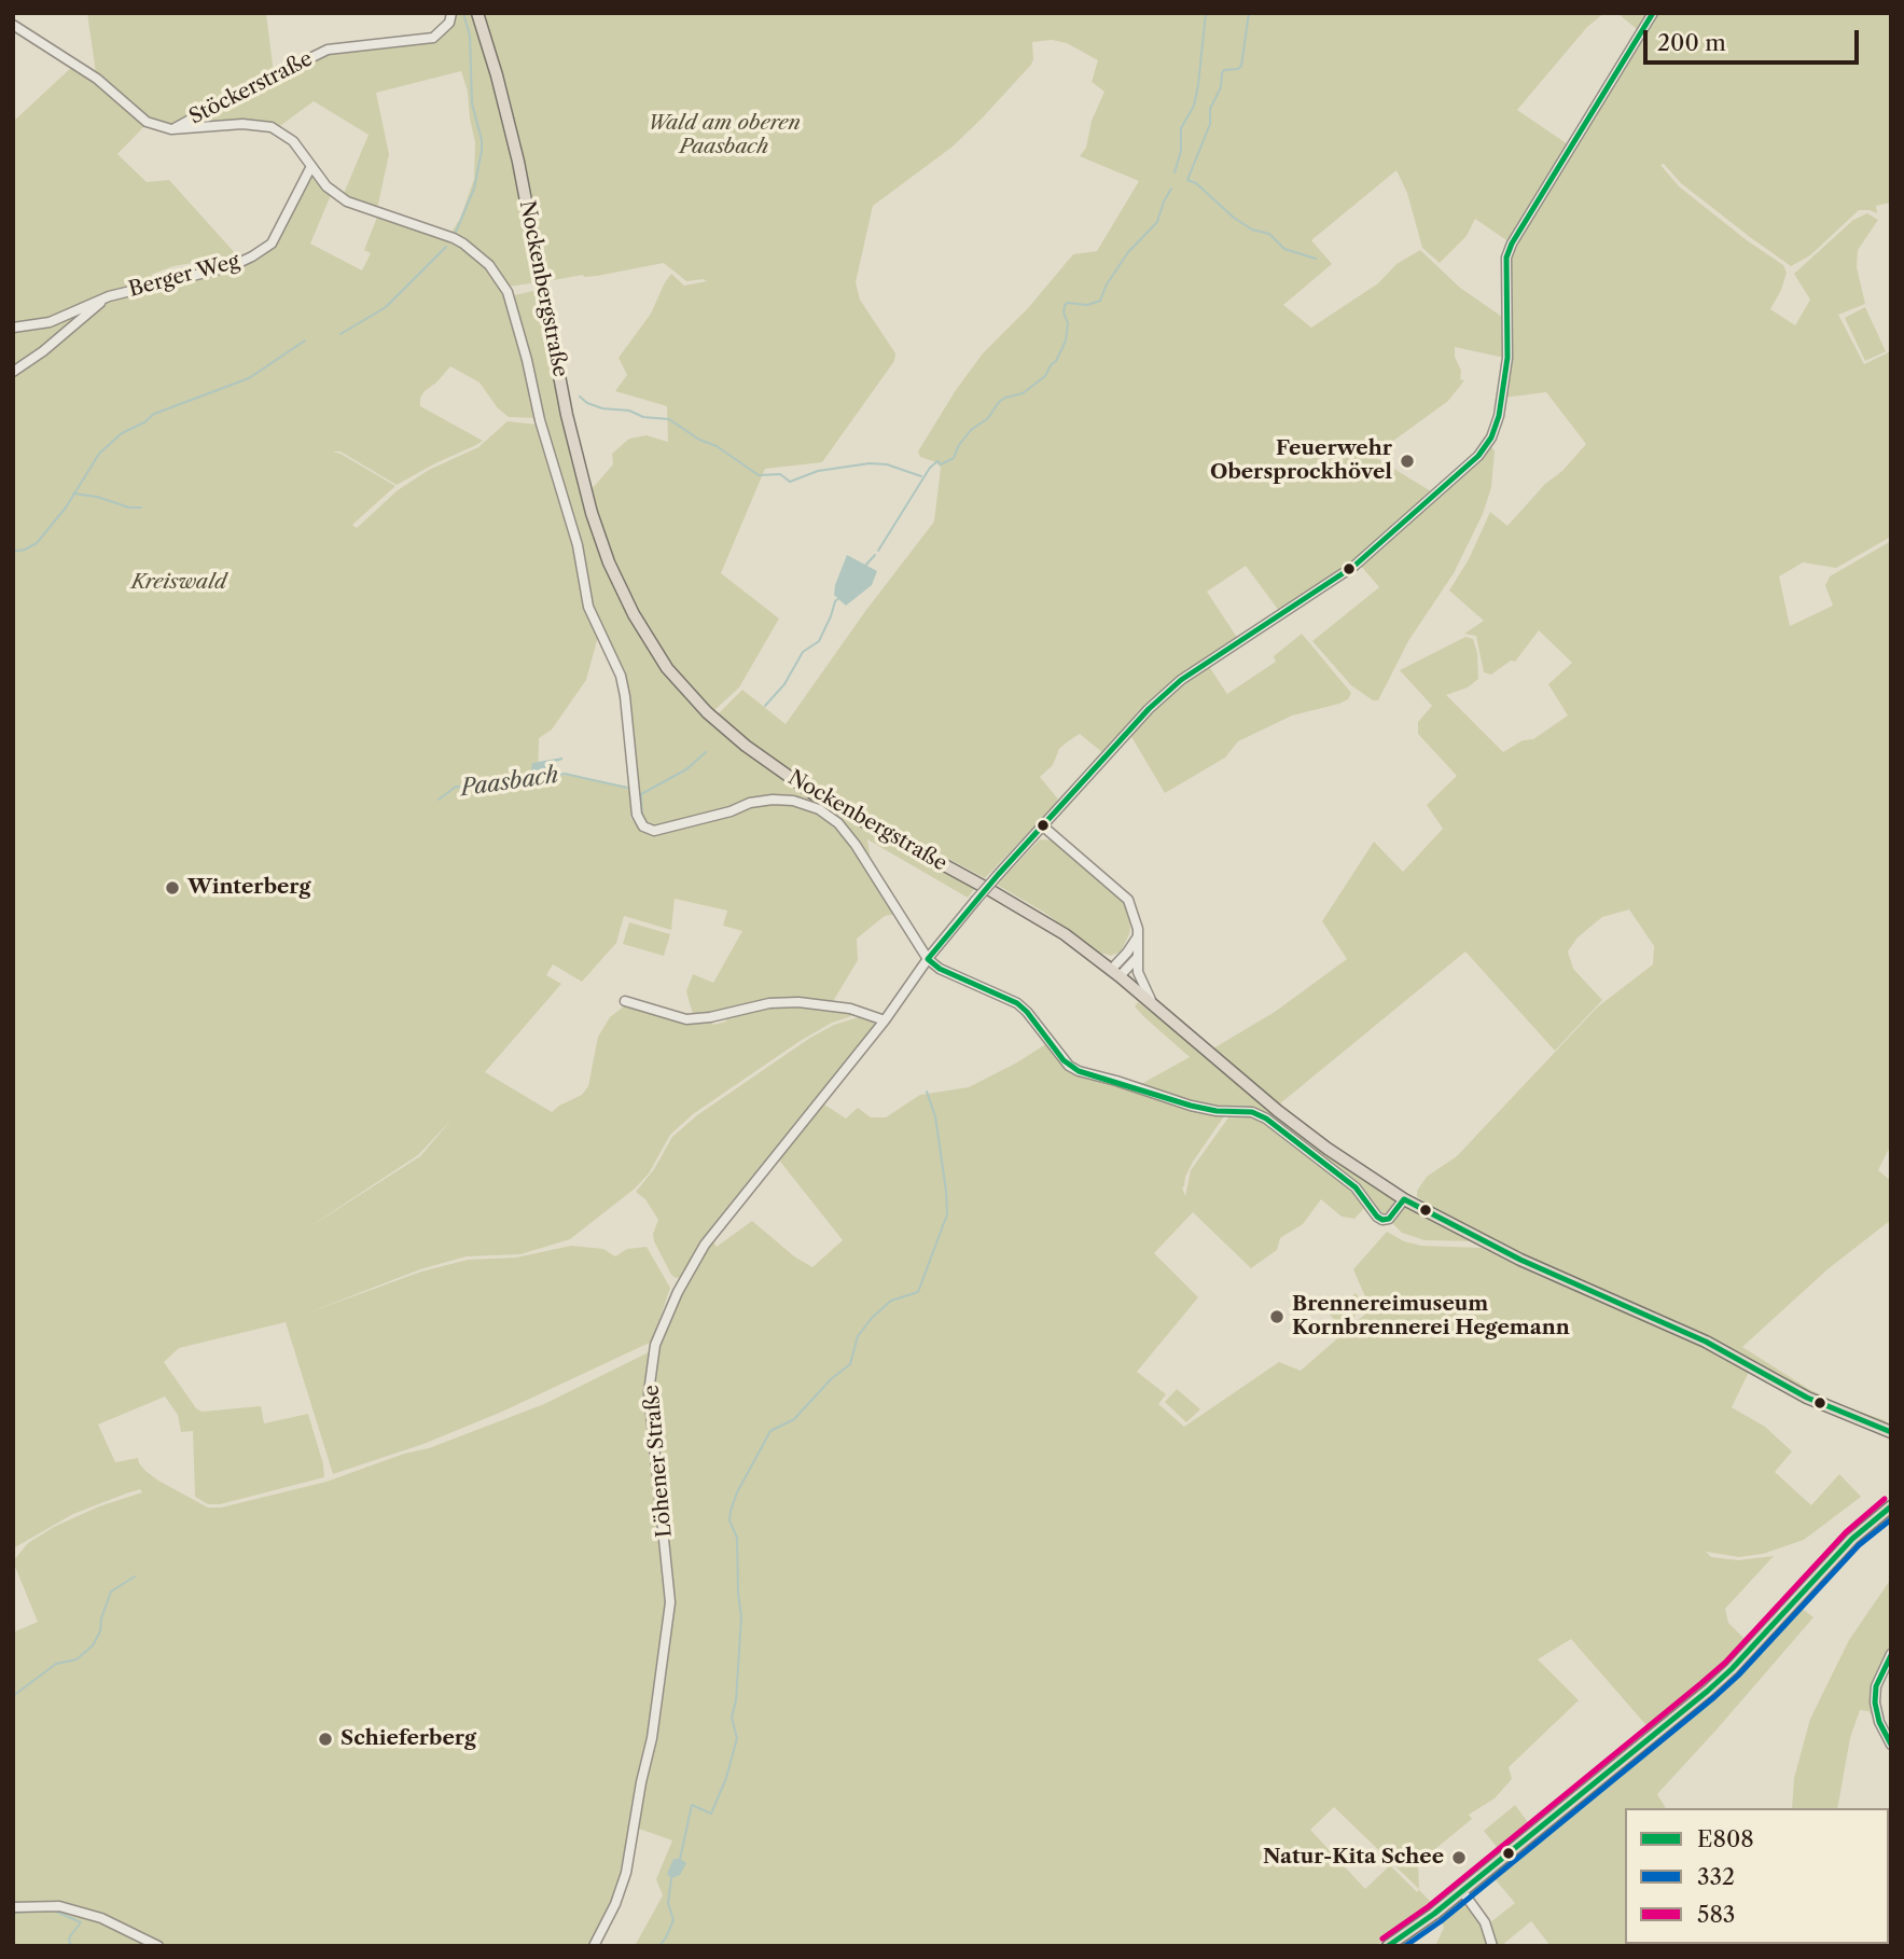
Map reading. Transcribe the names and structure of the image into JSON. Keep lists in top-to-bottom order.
{
  "streets": {
    "main road": ["Nockenbergstraße"],
    "street": ["Stöckerstraße", "Berger Weg", "Löhener Straße"]
  },
  "crossings": [
    ["Berger Weg", "Nockenbergstraße"],
    ["Nockenbergstraße", "Löhener Straße"]
  ],
  "water": ["Paasbach"],
  "parks": ["Wald am oberen Paasbach", "Kreiswald"],
  "places": [
    "Feuerwehr Obersprockhövel",
    "Winterberg",
    "Brennereimuseum Kornbrennerei Hegemann",
    "Schieferberg",
    "Natur-Kita Schee"
  ],
  "lines": ["transit line E808", "transit line 583", "transit line 332"],
  "legend": ["E808", "332", "583"],
  "scale_bar": "200 m"
}
